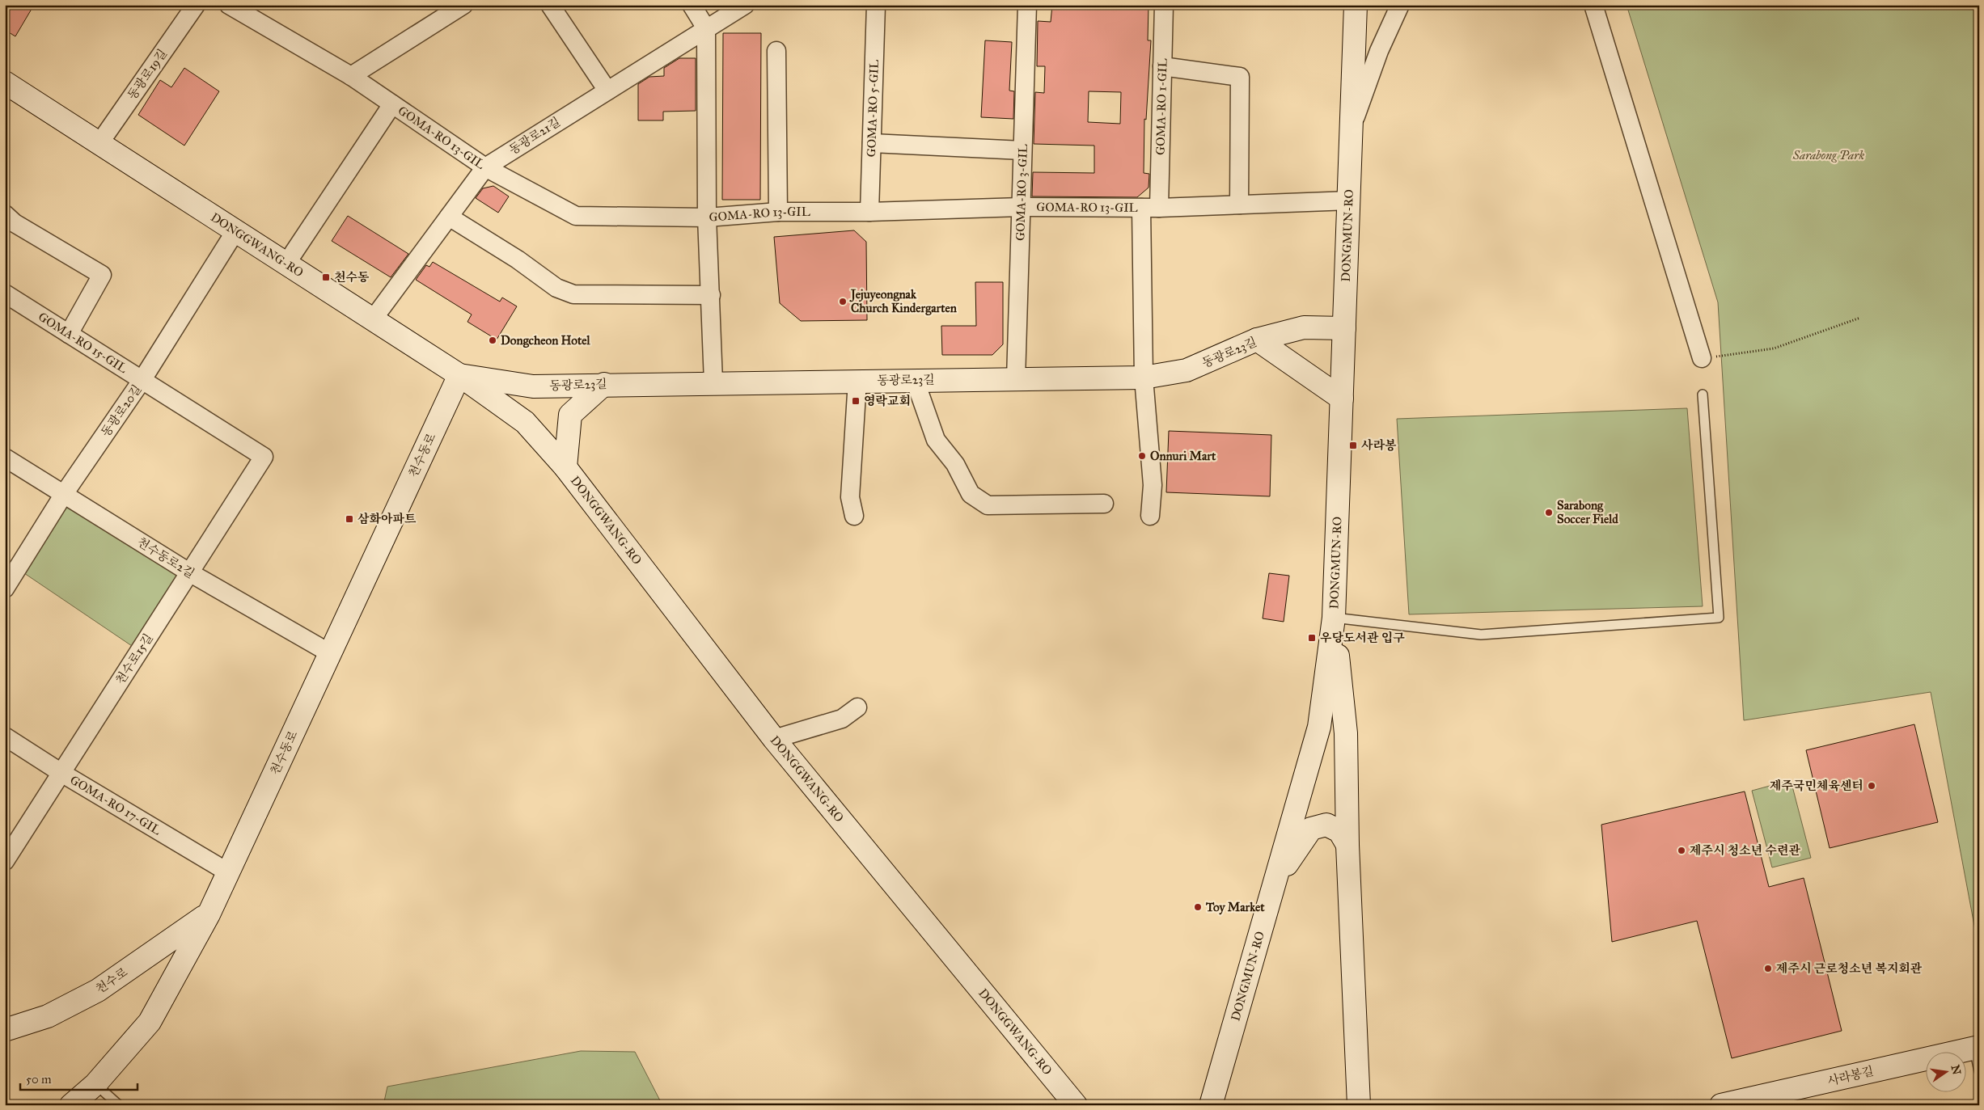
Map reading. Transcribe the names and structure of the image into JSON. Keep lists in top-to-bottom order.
{
  "streets": {
    "main road": [
      "DONGMUN-RO",
      "DONGGWANG-RO",
      "동광로23길",
      "천수동로",
      "천수로",
      "사라봉길"
    ],
    "street": [
      "동광로19길",
      "GOMA-RO 1-GIL",
      "GOMA-RO 5-GIL",
      "동광로21길",
      "GOMA-RO 13-GIL",
      "GOMA-RO 3-GIL",
      "GOMA-RO 15-GIL",
      "동광로20길",
      "천수동로2길",
      "천수로15길",
      "GOMA-RO 17-GIL"
    ]
  },
  "crossings": [
    ["동광로19길", "DONGGWANG-RO"],
    ["GOMA-RO 1-GIL", "GOMA-RO 13-GIL"],
    ["GOMA-RO 1-GIL", "동광로23길"],
    ["GOMA-RO 5-GIL", "GOMA-RO 13-GIL"],
    ["동광로21길", "GOMA-RO 13-GIL"],
    ["동광로21길", "DONGGWANG-RO"],
    ["GOMA-RO 13-GIL", "GOMA-RO 3-GIL"],
    ["GOMA-RO 13-GIL", "DONGMUN-RO"],
    ["GOMA-RO 3-GIL", "동광로23길"],
    ["DONGMUN-RO", "동광로23길"],
    ["DONGGWANG-RO", "동광로23길"],
    ["DONGGWANG-RO", "동광로20길"],
    ["DONGGWANG-RO", "천수동로"],
    ["GOMA-RO 15-GIL", "동광로20길"],
    ["GOMA-RO 15-GIL", "천수로15길"],
    ["동광로23길", "천수동로"],
    ["동광로20길", "천수동로2길"],
    ["천수동로", "천수동로2길"],
    ["천수동로", "GOMA-RO 17-GIL"],
    ["천수동로", "천수로"],
    ["천수동로2길", "천수로15길"],
    ["천수로15길", "GOMA-RO 17-GIL"]
  ],
  "parks": ["Sarabong Park"],
  "places": {
    "transit": [
      "천수동",
      "영락교회",
      "사라봉",
      "삼화아파트",
      "우당도서관 입구"
    ],
    "other": [
      "Jejuyeongnak Church Kindergarten",
      "Dongcheon Hotel",
      "Onnuri Mart",
      "Sarabong Soccer Field",
      "제주국민체육센터",
      "제주시 청소년 수련관",
      "Toy Market",
      "제주시 근로청소년 복지회관"
    ]
  },
  "scale_bar": "50 m",
  "north": "right"
}
